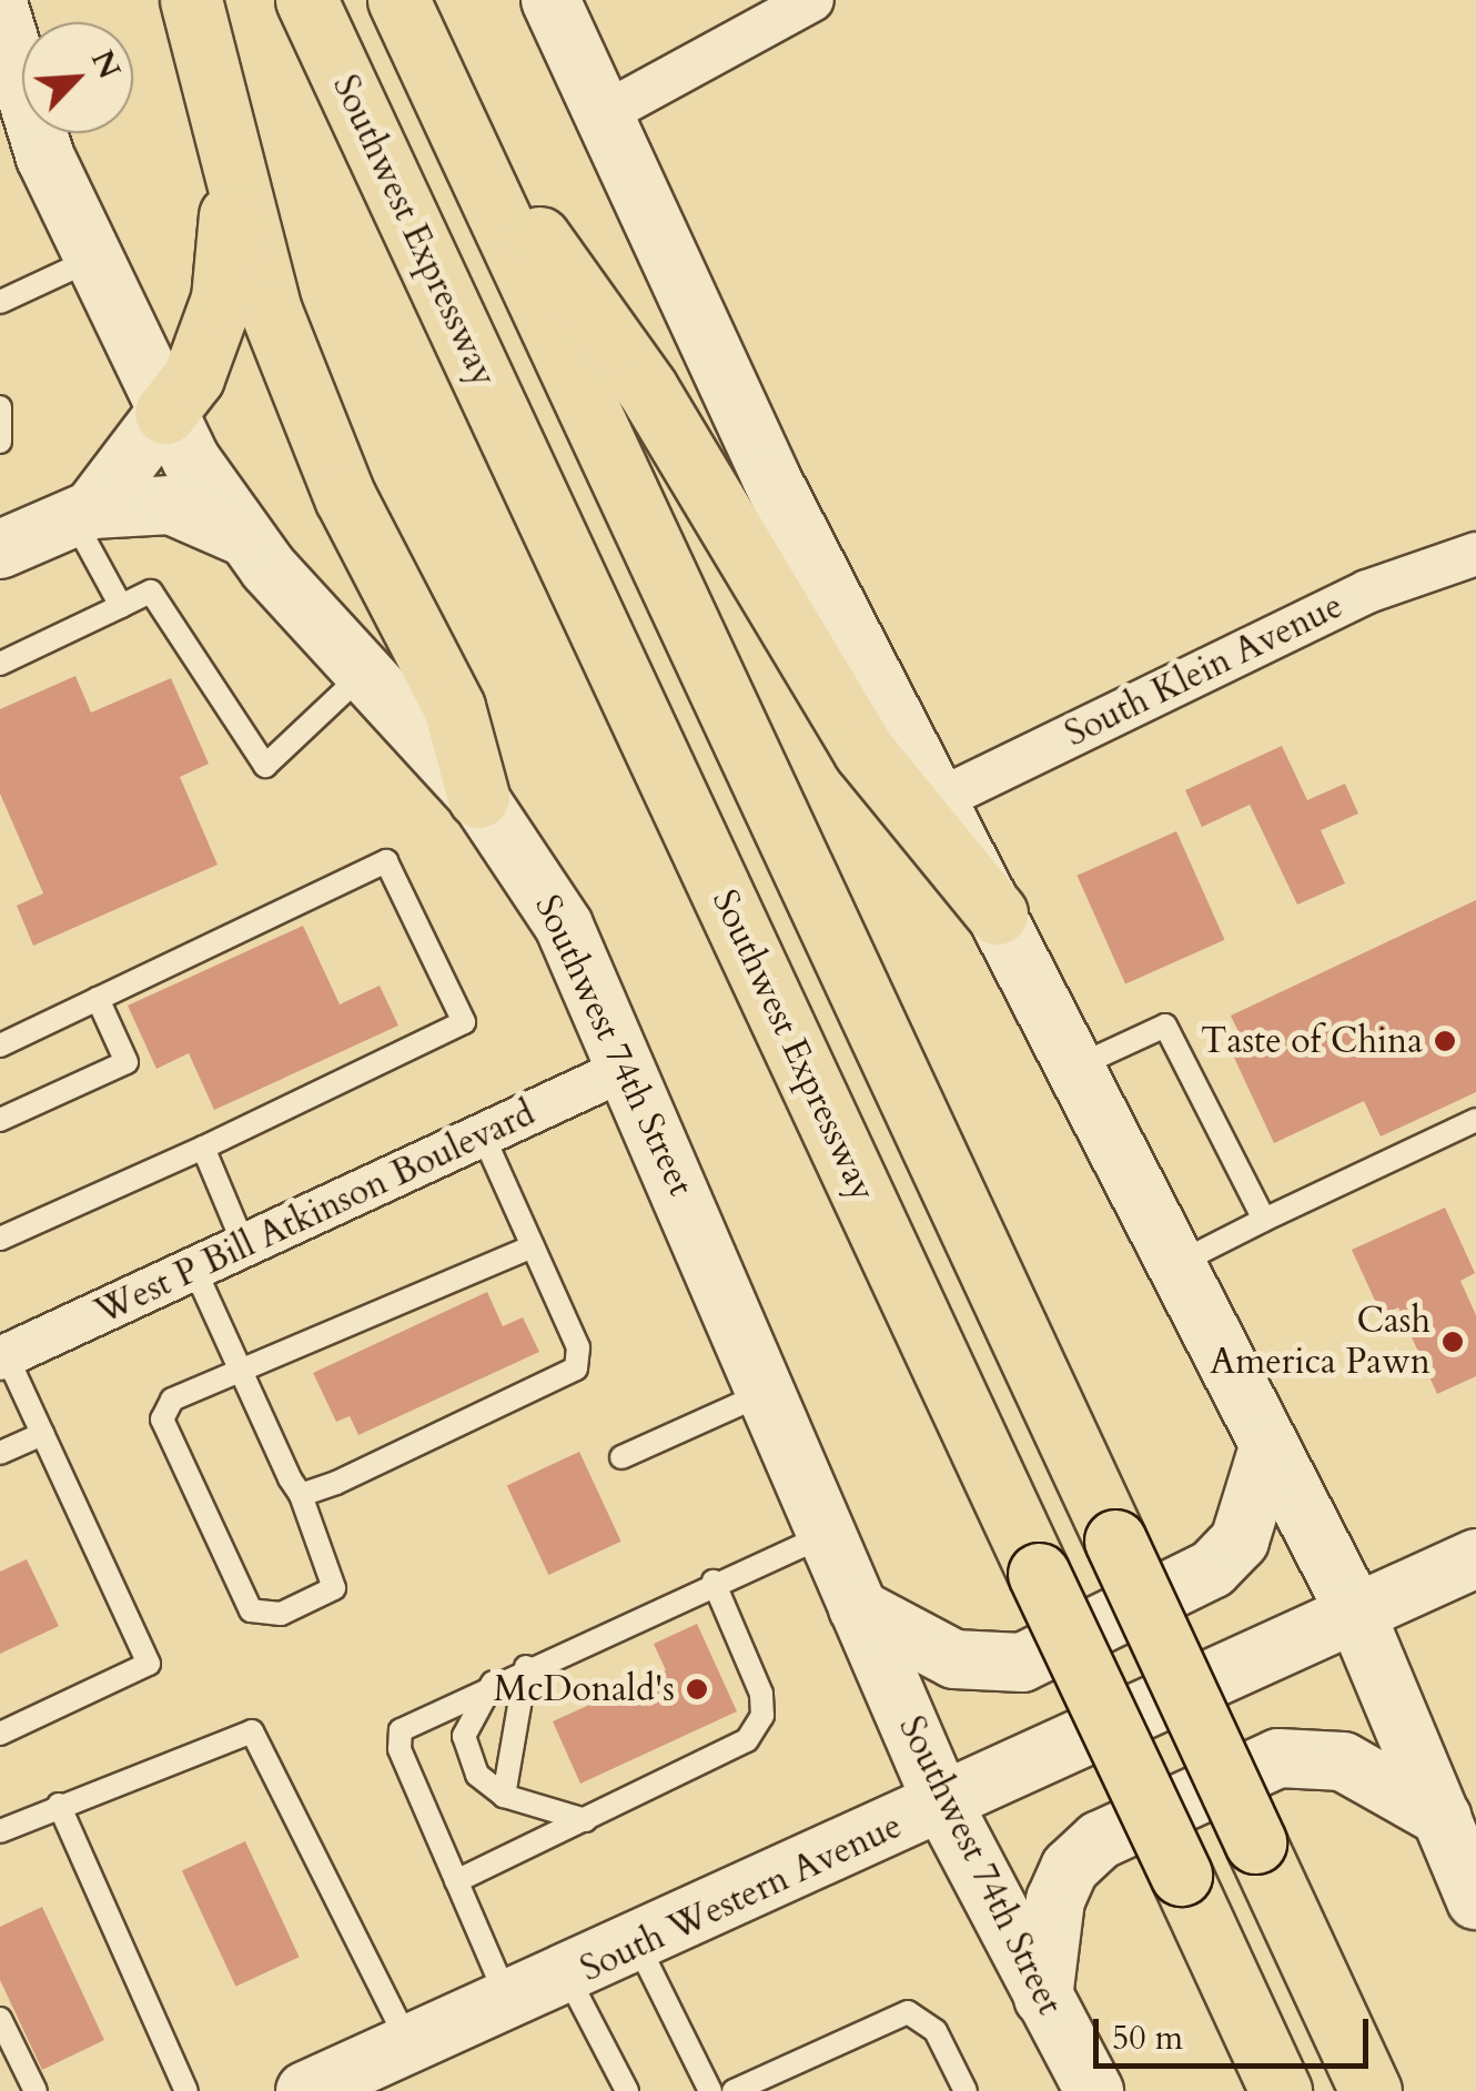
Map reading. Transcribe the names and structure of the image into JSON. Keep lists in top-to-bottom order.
{
  "streets": {
    "highway": ["Southwest Expressway"],
    "main road": ["Southwest 74th Street", "South Western Avenue"],
    "street": ["South Klein Avenue", "West P Bill Atkinson Boulevard"]
  },
  "crossings": [
    ["Southwest 74th Street", "West P Bill Atkinson Boulevard"],
    ["Southwest 74th Street", "South Western Avenue"]
  ],
  "places": ["Taste of China", "Cash America Pawn", "McDonald's"],
  "scale_bar": "50 m",
  "north": "top right"
}
